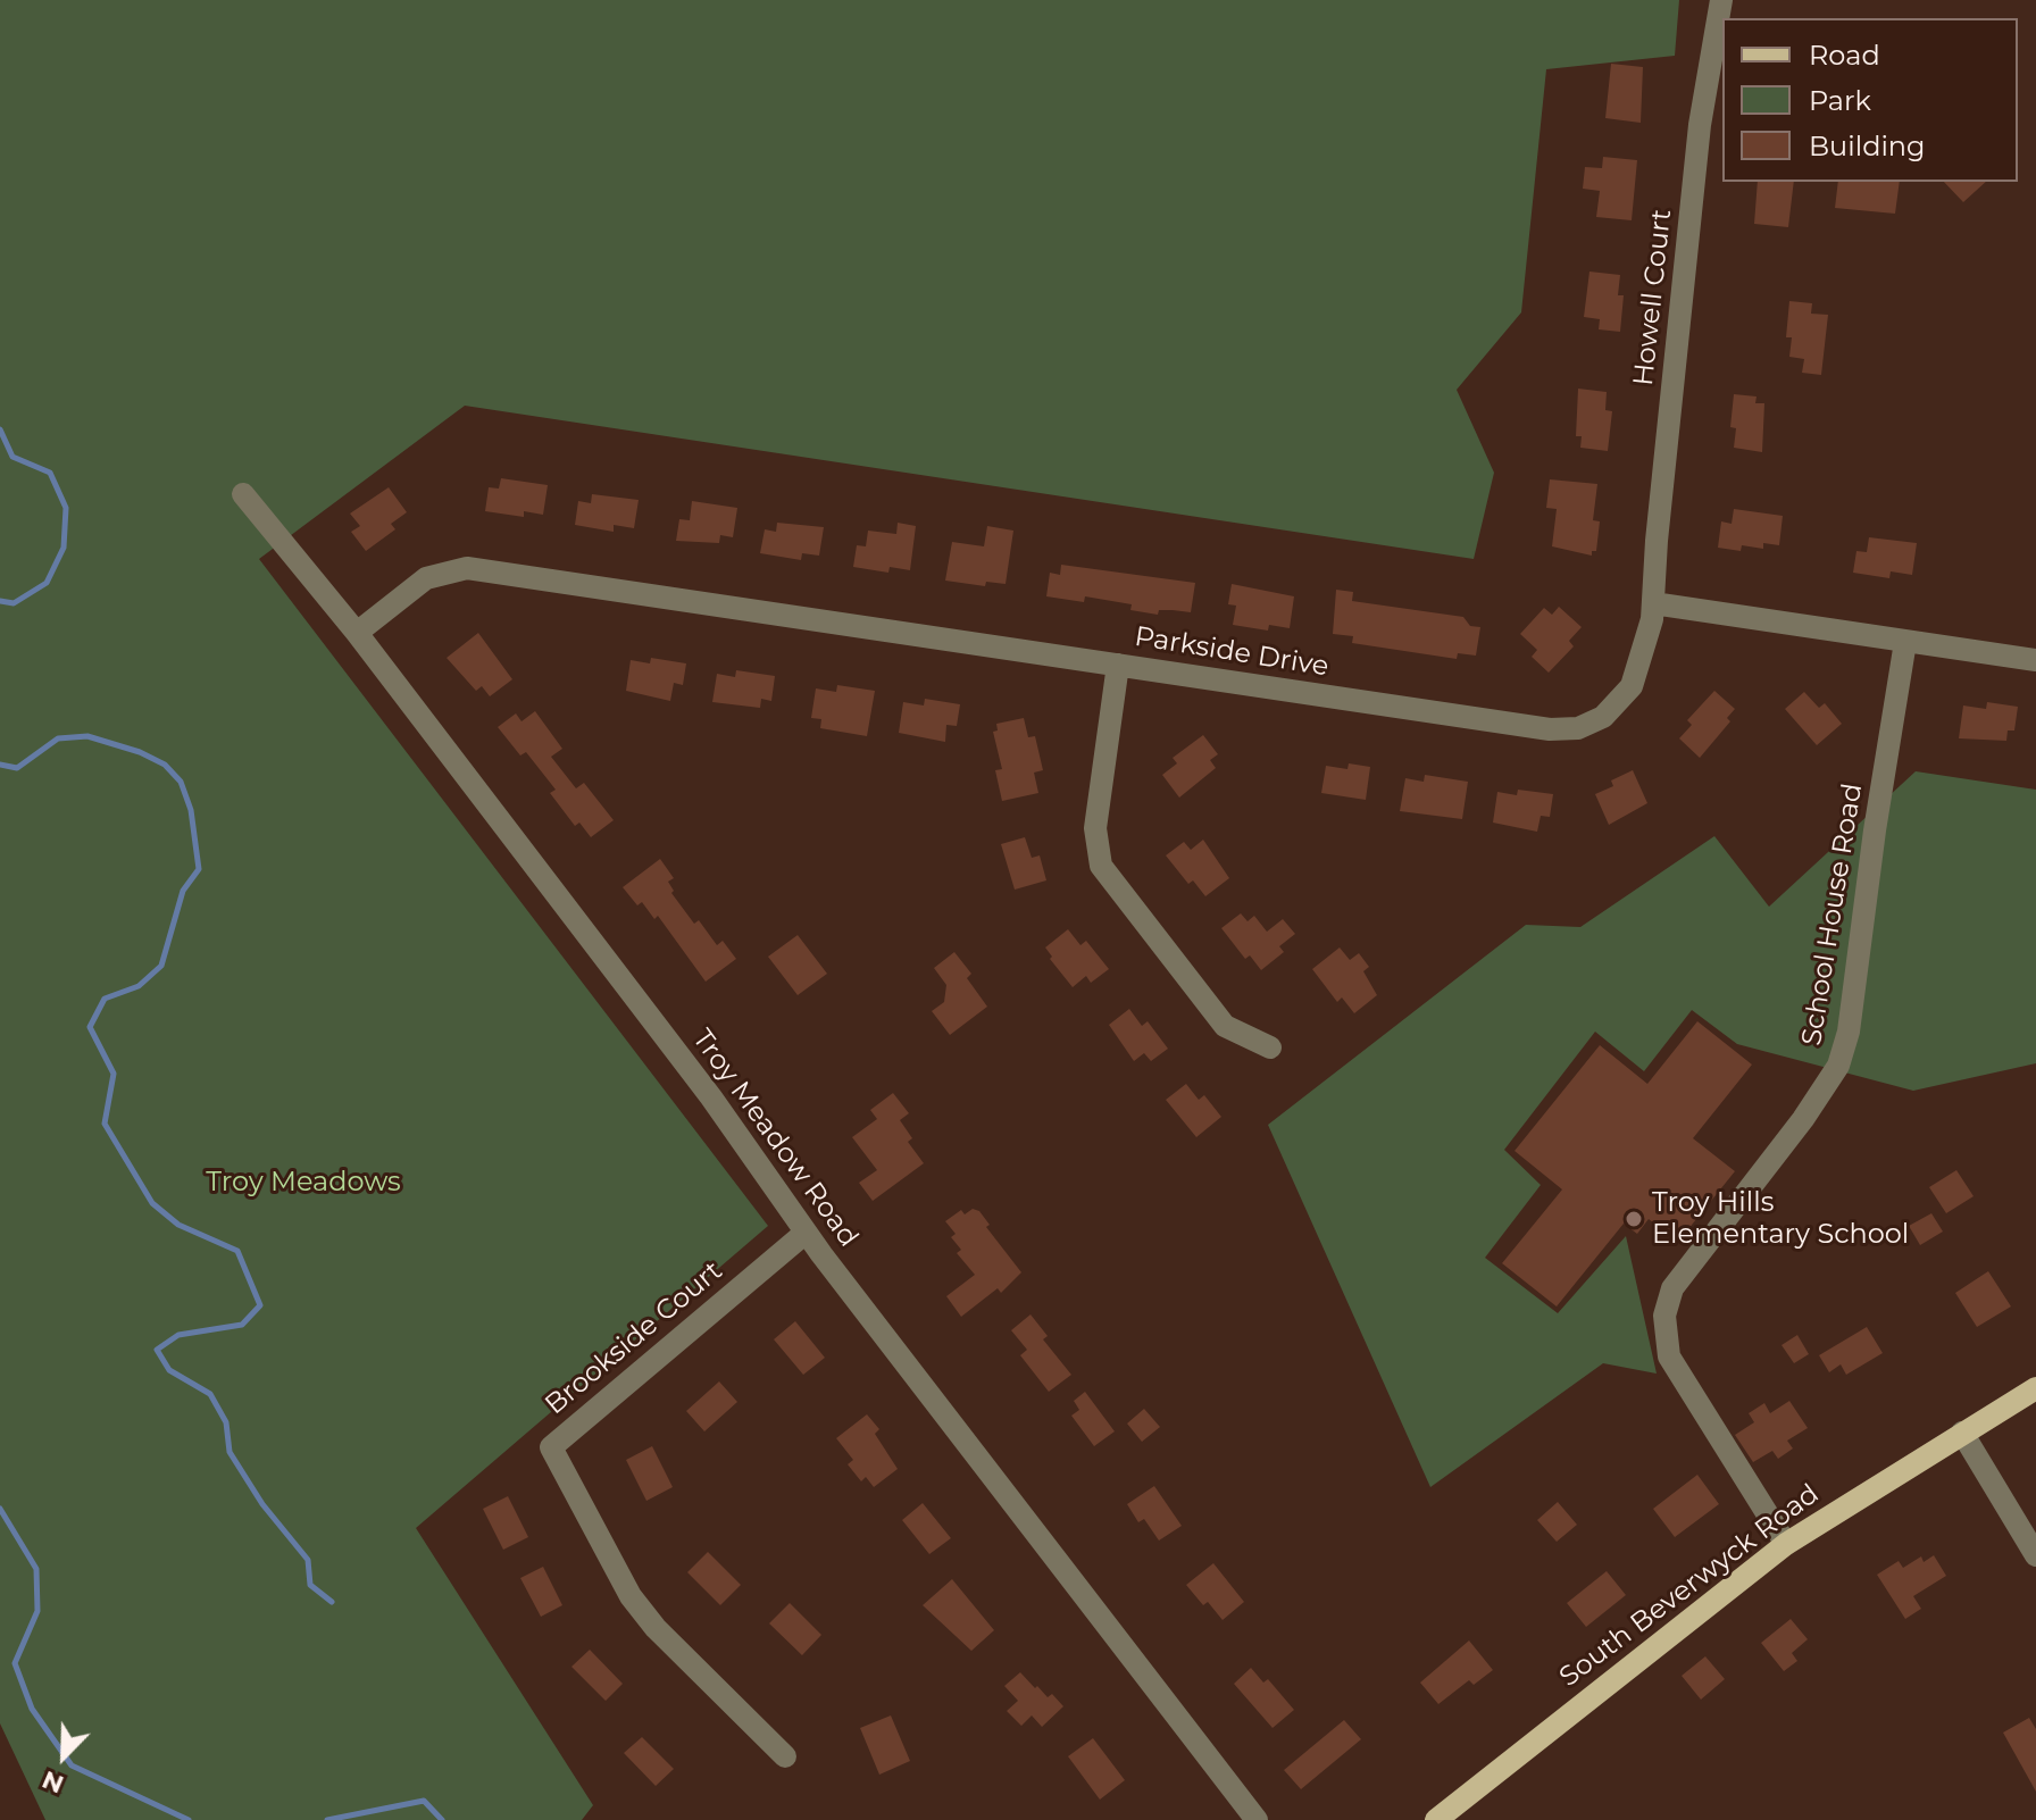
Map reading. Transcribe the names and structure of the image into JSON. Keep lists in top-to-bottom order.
{
  "streets": {
    "main road": ["South Beverwyck Road"],
    "street": [
      "Howell Court",
      "Parkside Drive",
      "School House Road",
      "Troy Meadow Road",
      "Brookside Court"
    ]
  },
  "crossings": [
    ["Howell Court", "Parkside Drive"],
    ["Parkside Drive", "Troy Meadow Road"],
    ["School House Road", "South Beverwyck Road"],
    ["Troy Meadow Road", "Brookside Court"]
  ],
  "parks": ["Troy Meadows"],
  "places": ["Troy Hills Elementary School"],
  "legend": ["Road", "Park", "Building"],
  "north": "bottom left"
}
